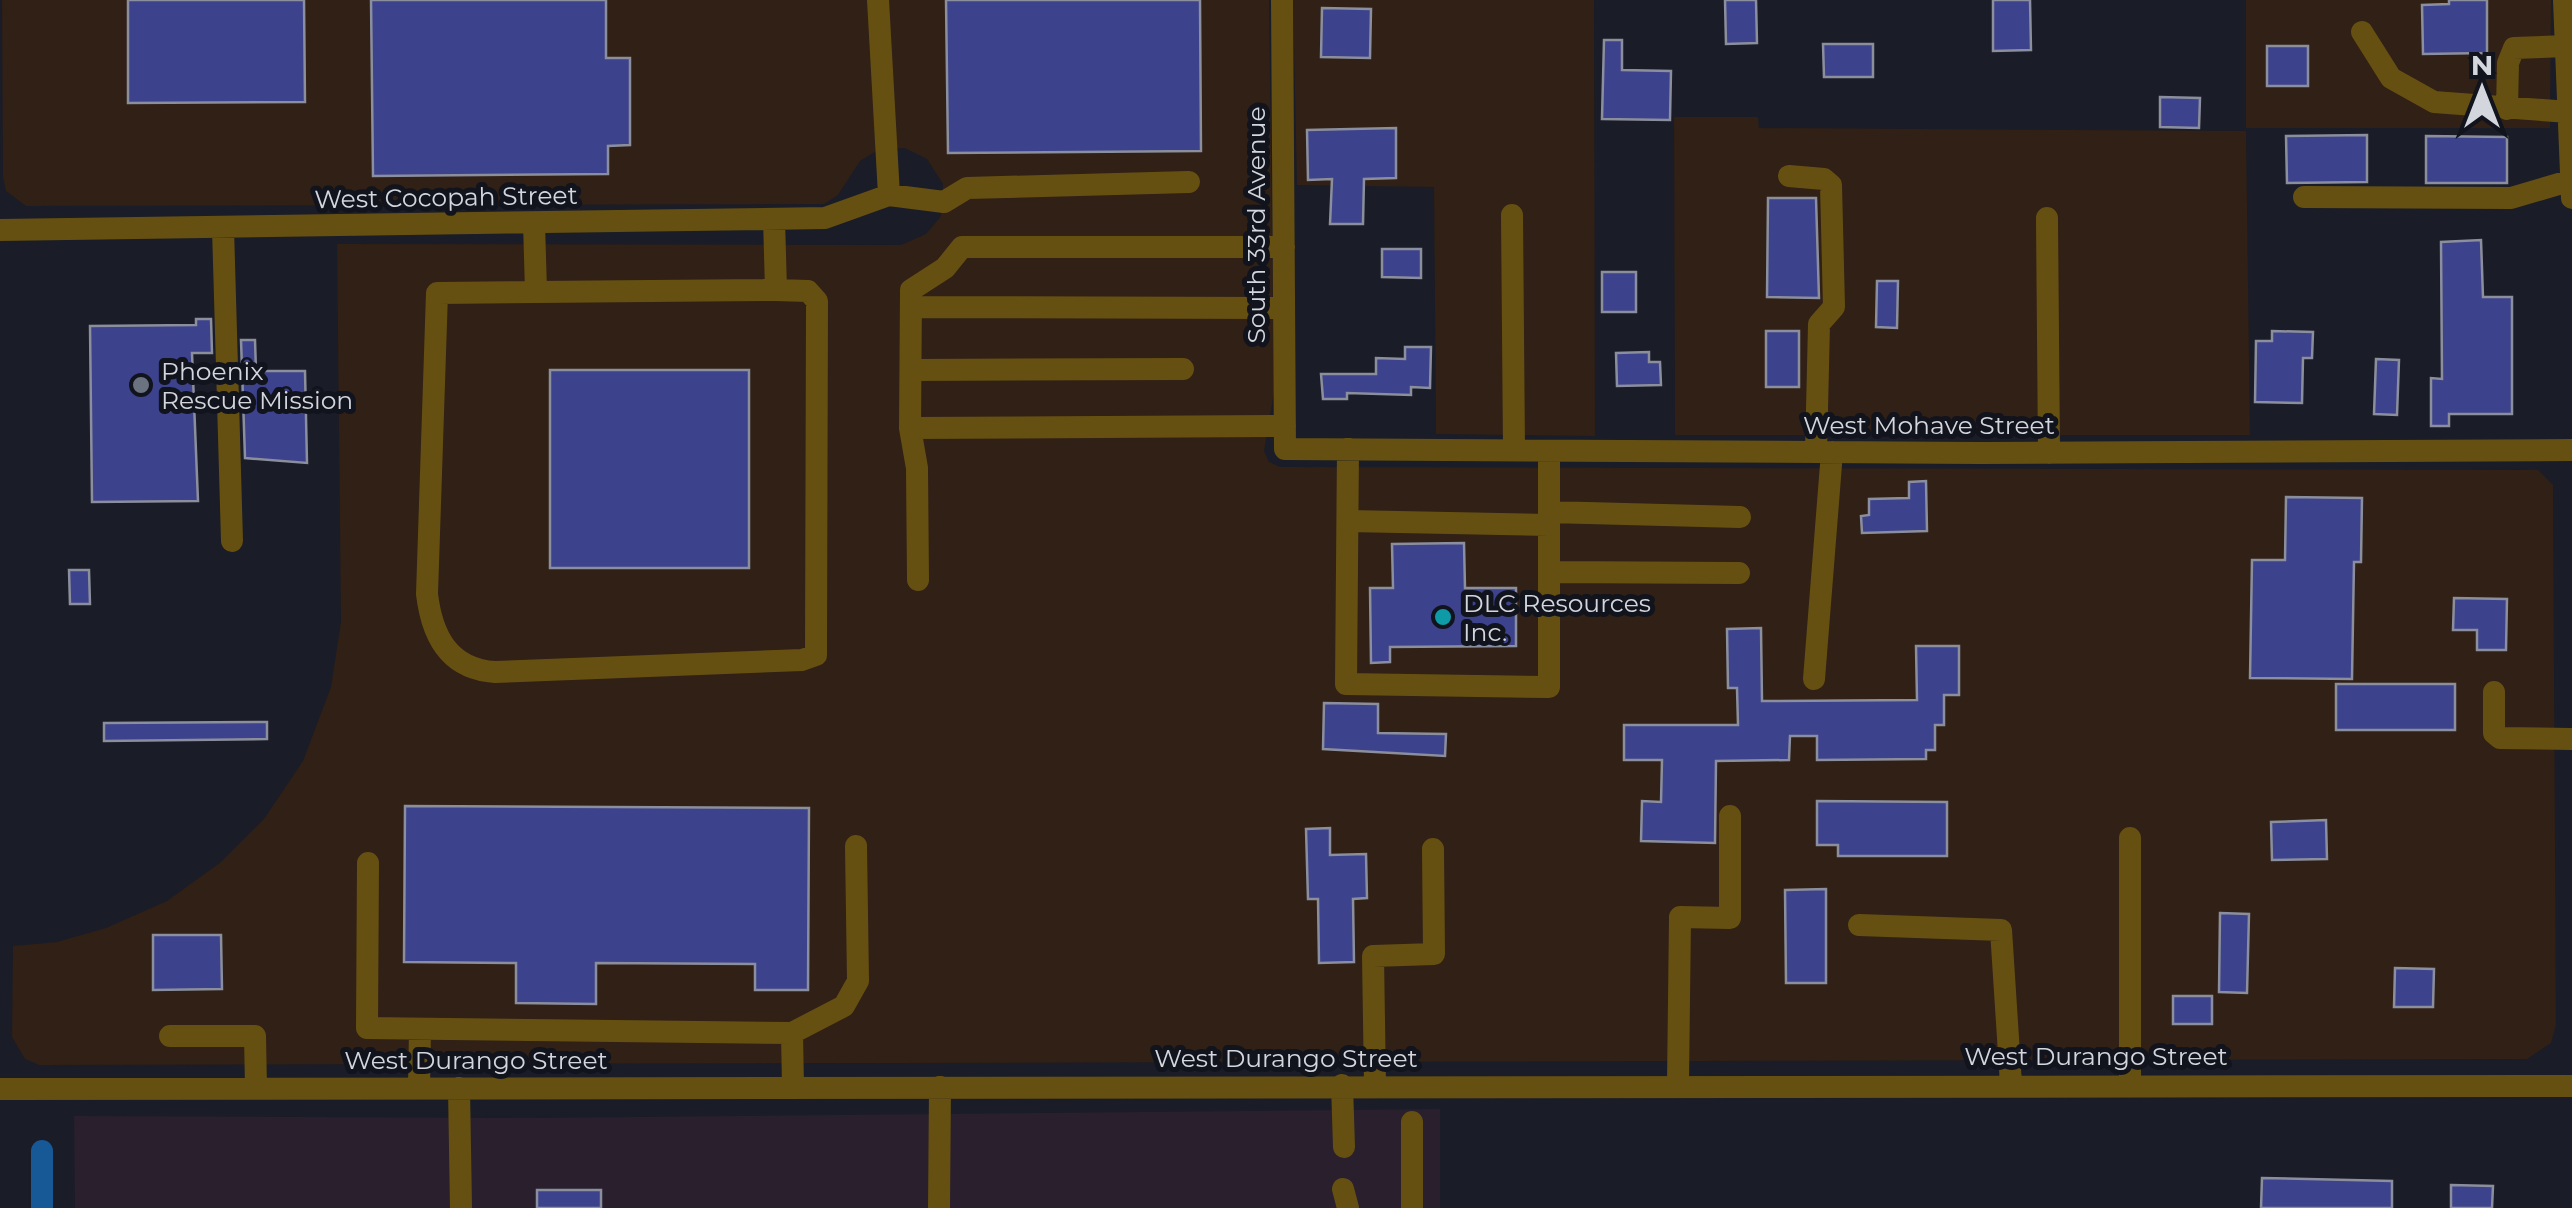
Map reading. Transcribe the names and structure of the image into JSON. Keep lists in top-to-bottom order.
{
  "streets": {
    "street": [
      "West Cocopah Street",
      "South 33rd Avenue",
      "West Mohave Street",
      "West Durango Street"
    ]
  },
  "crossings": [
    ["South 33rd Avenue", "West Mohave Street"]
  ],
  "places": ["Phoenix Rescue Mission", "DLC Resources Inc."],
  "north": "top"
}
